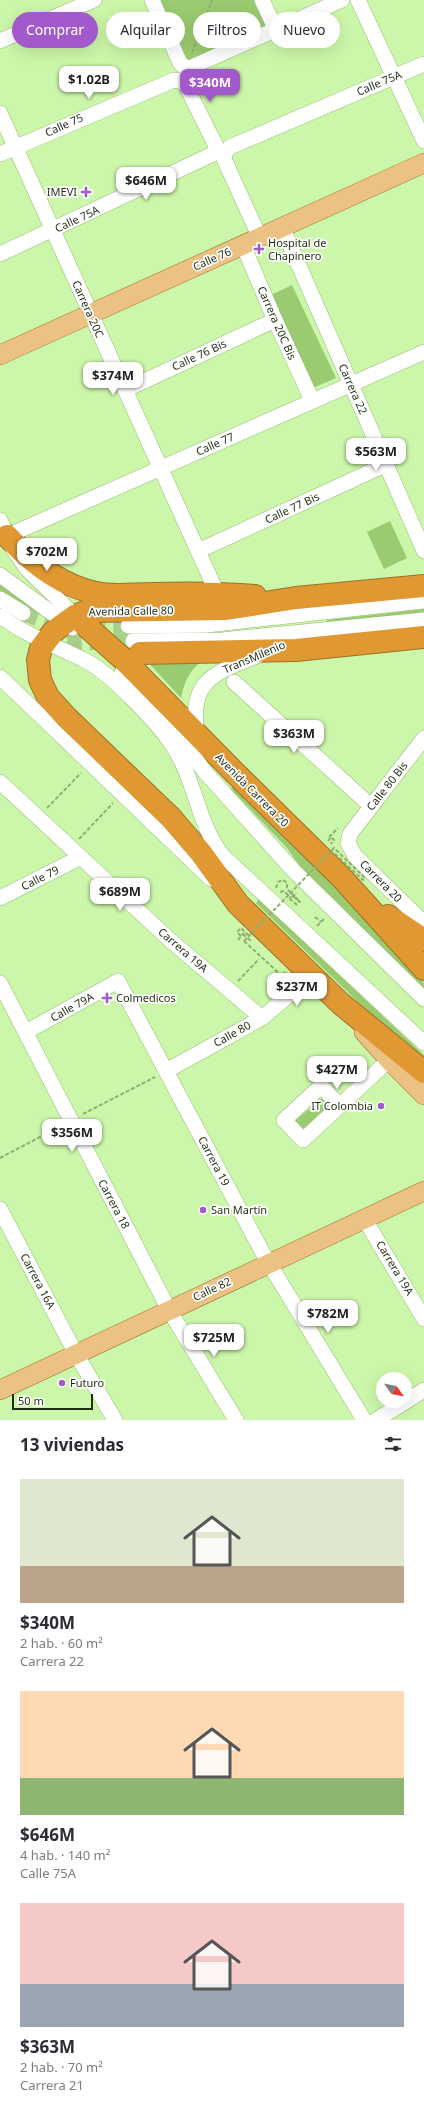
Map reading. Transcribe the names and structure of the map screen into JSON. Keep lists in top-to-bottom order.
{
  "streets": {
    "highway": ["Avenida Calle 80", "Avenida Carrera 20"],
    "main road": ["Calle 76", "Calle 82"],
    "street": [
      "Calle 75A",
      "Calle 75",
      "Carrera 20C",
      "Carrera 20C Bis",
      "Calle 76 Bis",
      "Carrera 22",
      "Calle 77",
      "Calle 77 Bis",
      "TransMilenio",
      "Calle 80 Bis",
      "Calle 79",
      "Carrera 20",
      "Carrera 19A",
      "Calle 79A",
      "Calle 80",
      "Carrera 19",
      "Carrera 18",
      "Carrera 16A"
    ]
  },
  "crossings": [
    ["Calle 75A", "Calle 75"],
    ["Calle 75A", "Carrera 20C"],
    ["Calle 75", "Carrera 20C"],
    ["Calle 76", "Carrera 20C"],
    ["Calle 76", "Carrera 20C Bis"],
    ["Calle 76", "Carrera 22"],
    ["Carrera 20C", "Calle 76 Bis"],
    ["Carrera 20C", "Calle 77"],
    ["Carrera 20C", "Calle 77 Bis"],
    ["Carrera 20C Bis", "Calle 76 Bis"],
    ["Carrera 20C Bis", "Calle 77"],
    ["Carrera 22", "Calle 77"],
    ["Carrera 22", "Calle 77 Bis"],
    ["Avenida Calle 80", "Avenida Carrera 20"],
    ["TransMilenio", "Avenida Carrera 20"],
    ["Calle 80 Bis", "Carrera 20"],
    ["Calle 79", "Carrera 19A"],
    ["Carrera 19A", "Calle 80"],
    ["Carrera 19A", "Calle 82"],
    ["Calle 79A", "Carrera 19"],
    ["Calle 79A", "Carrera 18"],
    ["Calle 80", "Carrera 19"],
    ["Carrera 19", "Calle 82"],
    ["Carrera 18", "Calle 82"],
    ["Carrera 16A", "Calle 82"]
  ],
  "places": {
    "health": ["IMEVI", "Hospital de Chapinero", "Colmedicos"],
    "other": ["IT Colombia", "San Martín", "Futuro"]
  },
  "scale_bar": "50 m",
  "north": "bottom right",
  "page": {
    "chip": [
      "Comprar",
      "Alquilar",
      "Filtros",
      "Nuevo"
    ],
    "price": [
      "$1.02B",
      "$340M",
      "$646M",
      "$374M",
      "$563M",
      "$702M",
      "$363M",
      "$689M",
      "$237M",
      "$427M",
      "$356M",
      "$782M",
      "$725M"
    ],
    "scale": "50 m",
    "heading": "13 viviendas",
    "list": [
      {
        "name": "$340M",
        "note": "2 hab. · 60 m² · Carrera 22"
      },
      {
        "name": "$646M",
        "note": "4 hab. · 140 m² · Calle 75A"
      },
      {
        "name": "$363M",
        "note": "2 hab. · 70 m² · Carrera 21"
      }
    ]
  }
}
